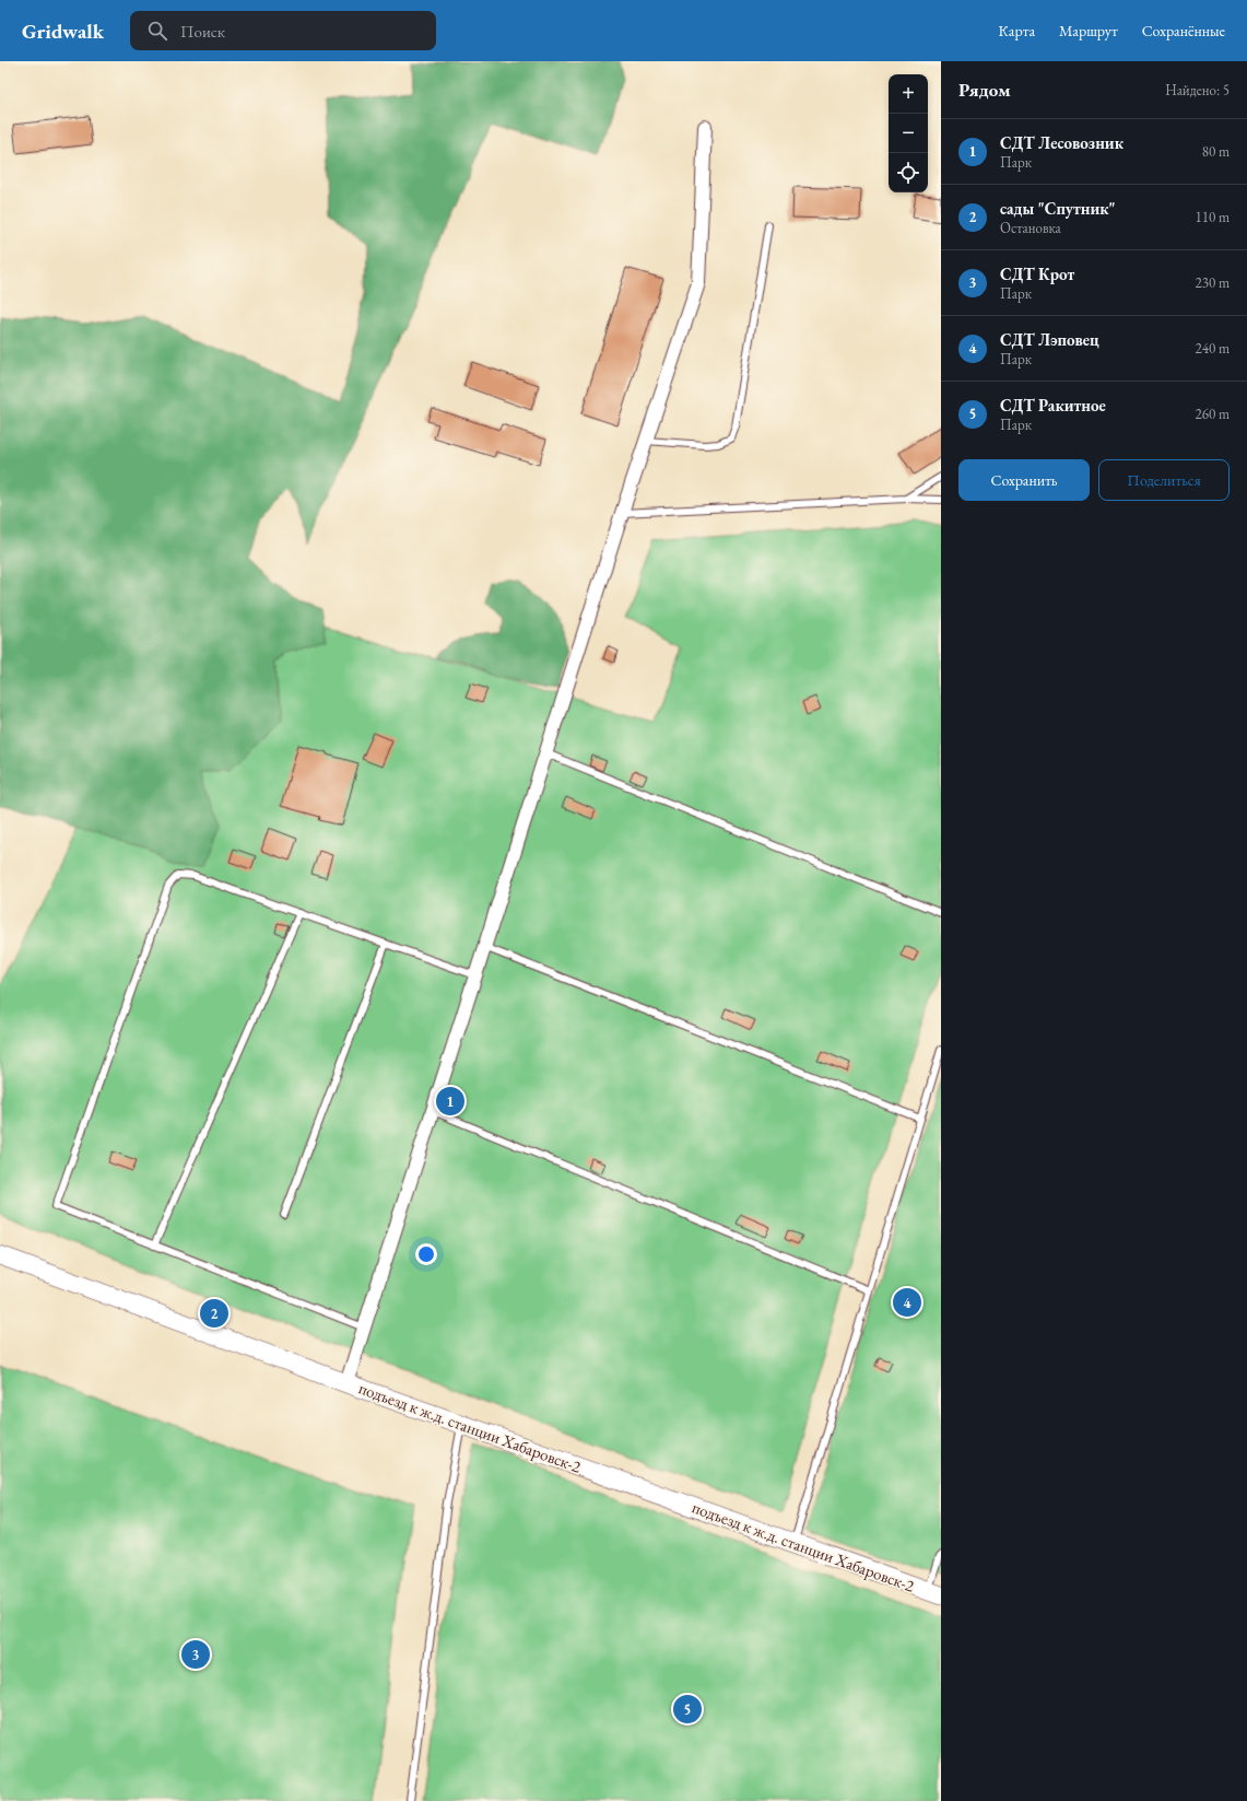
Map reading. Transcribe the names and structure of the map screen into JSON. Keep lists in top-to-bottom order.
{
  "streets": {
    "street": ["подъезд к ж.д. станции Хабаровск-2"]
  },
  "page": {
    "header": "Gridwalk",
    "search": "Поиск",
    "nav": ["Карта", "Маршрут", "Сохранённые"],
    "heading": ["Рядом", "Найдено: 5"],
    "map_buttons": ["+", "−"],
    "list": [
      {
        "mark": "1",
        "name": "СДТ Лесовозник",
        "note": "Парк",
        "value": "80 m"
      },
      {
        "mark": "2",
        "name": "сады \"Спутник\"",
        "note": "Остановка",
        "value": "110 m"
      },
      {
        "mark": "3",
        "name": "СДТ Крот",
        "note": "Парк",
        "value": "230 m"
      },
      {
        "mark": "4",
        "name": "СДТ Лэповец",
        "note": "Парк",
        "value": "240 m"
      },
      {
        "mark": "5",
        "name": "СДТ Ракитное",
        "note": "Парк",
        "value": "260 m"
      }
    ],
    "buttons": ["Сохранить", "Поделиться"],
    "pins": [
      "1",
      "4",
      "2",
      "3",
      "5"
    ]
  }
}
